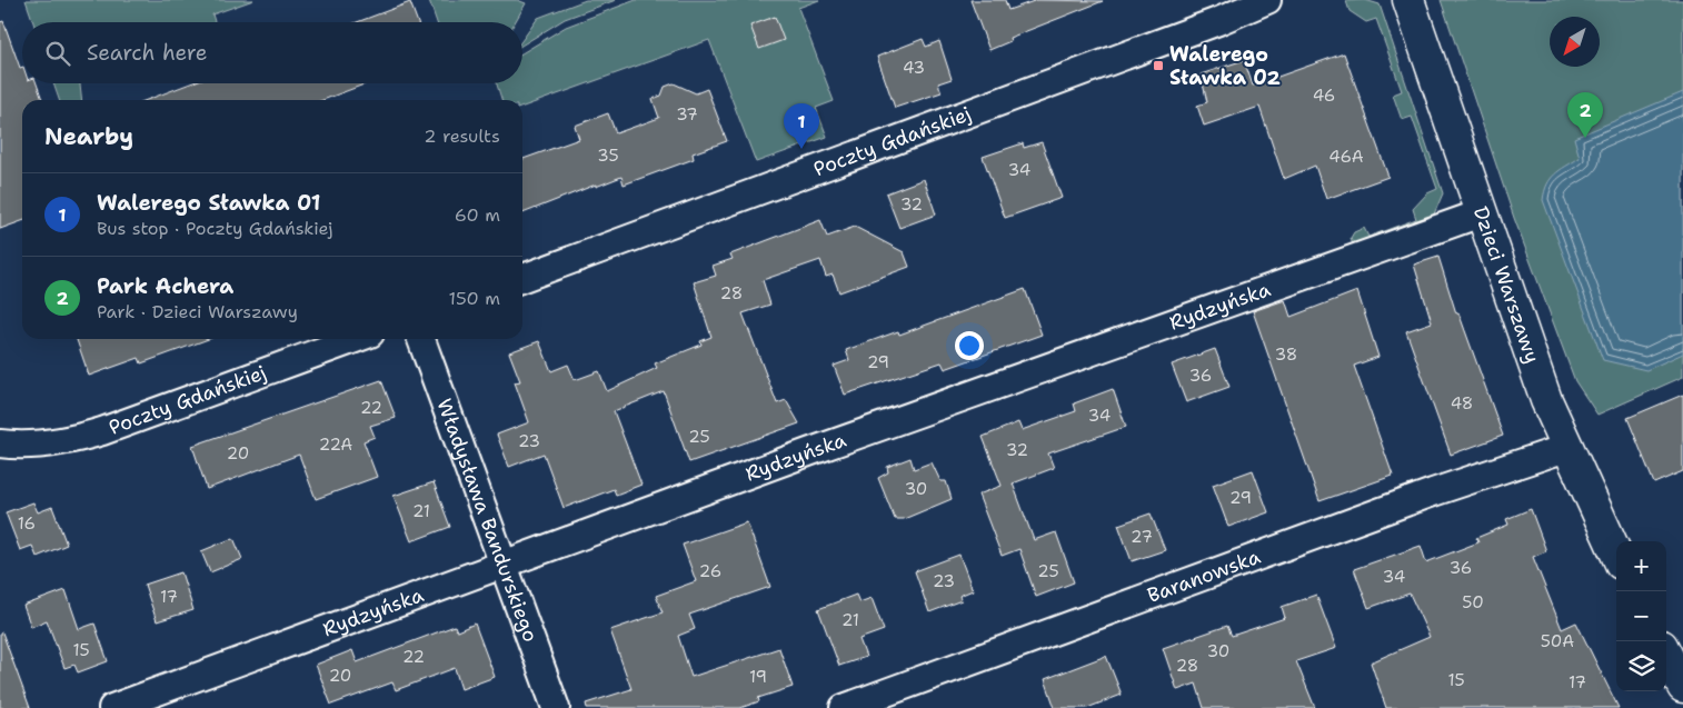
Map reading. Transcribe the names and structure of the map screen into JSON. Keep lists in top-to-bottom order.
{
  "streets": {
    "street": [
      "Poczty Gdańskiej",
      "Dzieci Warszawy",
      "Rydzyńska",
      "Władysława Bandurskiego",
      "Baranowska"
    ]
  },
  "crossings": [
    ["Dzieci Warszawy", "Rydzyńska"],
    ["Dzieci Warszawy", "Baranowska"],
    ["Rydzyńska", "Władysława Bandurskiego"]
  ],
  "places": {
    "transit": ["Walerego Sławka 02"]
  },
  "house_numbers": [
    "43",
    "46",
    "37",
    "35",
    "46A",
    "34",
    "32",
    "28",
    "38",
    "29",
    "36",
    "48",
    "22",
    "34",
    "25",
    "23",
    "22A",
    "32",
    "20",
    "30",
    "29",
    "21",
    "16",
    "27",
    "36",
    "26",
    "25",
    "34",
    "23",
    "17",
    "50",
    "21",
    "50A",
    "15",
    "30",
    "22",
    "28",
    "20",
    "19",
    "15",
    "17"
  ],
  "north": "bottom left",
  "page": {
    "search": "Search here",
    "pins": ["2", "1"],
    "heading": ["Nearby", "2 results"],
    "list": [
      {
        "mark": "1",
        "name": "Walerego Sławka 01",
        "note": "Bus stop · Poczty Gdańskiej",
        "value": "60 m"
      },
      {
        "mark": "2",
        "name": "Park Achera",
        "note": "Park · Dzieci Warszawy",
        "value": "150 m"
      }
    ],
    "map_buttons": ["+", "−"]
  }
}
